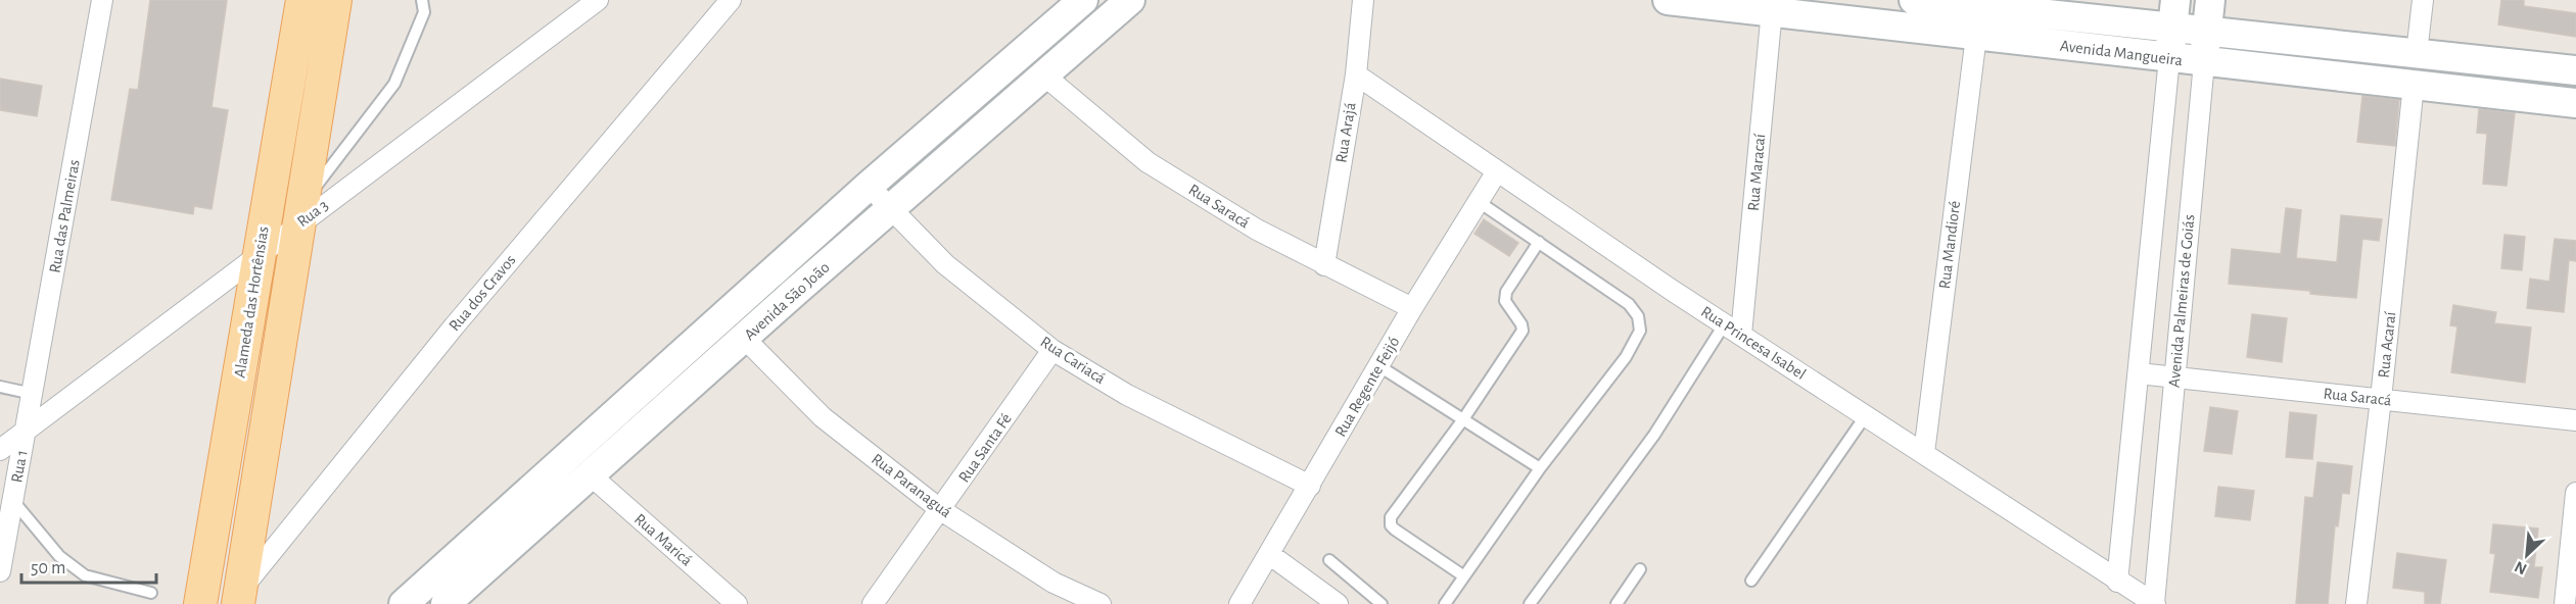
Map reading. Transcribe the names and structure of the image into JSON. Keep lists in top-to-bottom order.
{
  "streets": {
    "main road": ["Alameda das Hortênsias"],
    "street": [
      "Avenida Mangueira",
      "Rua Arajá",
      "Rua Maracaí",
      "Rua Saracá",
      "Rua 3",
      "Rua das Palmeiras",
      "Rua Mandioré",
      "Rua dos Cravos",
      "Avenida São João",
      "Avenida Palmeiras de Goiás",
      "Rua Princesa Isabel",
      "Rua Acaraí",
      "Rua Cariacá",
      "Rua Regente Feijó",
      "Rua Santa Fé",
      "Rua 1",
      "Rua Paranaguá",
      "Rua Maricá"
    ]
  },
  "crossings": [
    ["Avenida Mangueira", "Rua Maracaí"],
    ["Avenida Mangueira", "Rua Mandioré"],
    ["Avenida Mangueira", "Avenida Palmeiras de Goiás"],
    ["Avenida Mangueira", "Rua Acaraí"],
    ["Rua Arajá", "Rua Saracá"],
    ["Rua Arajá", "Rua Princesa Isabel"],
    ["Rua Maracaí", "Rua Princesa Isabel"],
    ["Rua Saracá", "Avenida São João"],
    ["Rua Saracá", "Avenida Palmeiras de Goiás"],
    ["Rua Saracá", "Rua Acaraí"],
    ["Rua Saracá", "Rua Regente Feijó"],
    ["Rua 3", "Rua das Palmeiras"],
    ["Rua 3", "Alameda das Hortênsias"],
    ["Rua 3", "Rua 1"],
    ["Rua das Palmeiras", "Rua 1"],
    ["Rua Mandioré", "Rua Princesa Isabel"],
    ["Rua dos Cravos", "Alameda das Hortênsias"],
    ["Avenida São João", "Rua Cariacá"],
    ["Avenida São João", "Rua Paranaguá"],
    ["Avenida São João", "Rua Maricá"],
    ["Avenida Palmeiras de Goiás", "Rua Princesa Isabel"],
    ["Rua Princesa Isabel", "Rua Regente Feijó"],
    ["Rua Cariacá", "Rua Regente Feijó"],
    ["Rua Cariacá", "Rua Santa Fé"],
    ["Rua Santa Fé", "Rua Paranaguá"]
  ],
  "scale_bar": "50 m",
  "north": "bottom left"
}
